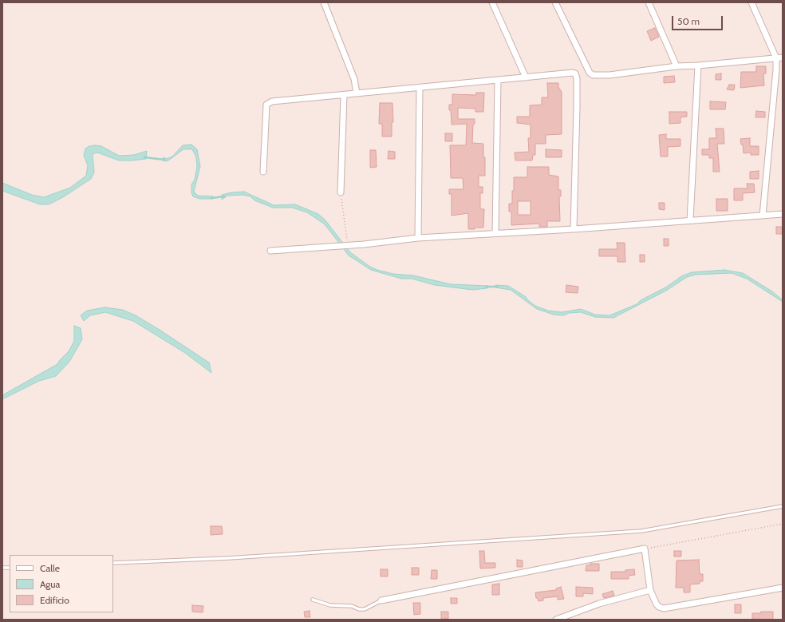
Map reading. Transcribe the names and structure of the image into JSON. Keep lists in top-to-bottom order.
{
  "legend": ["Calle", "Agua", "Edificio"],
  "scale_bar": "50 m"
}
